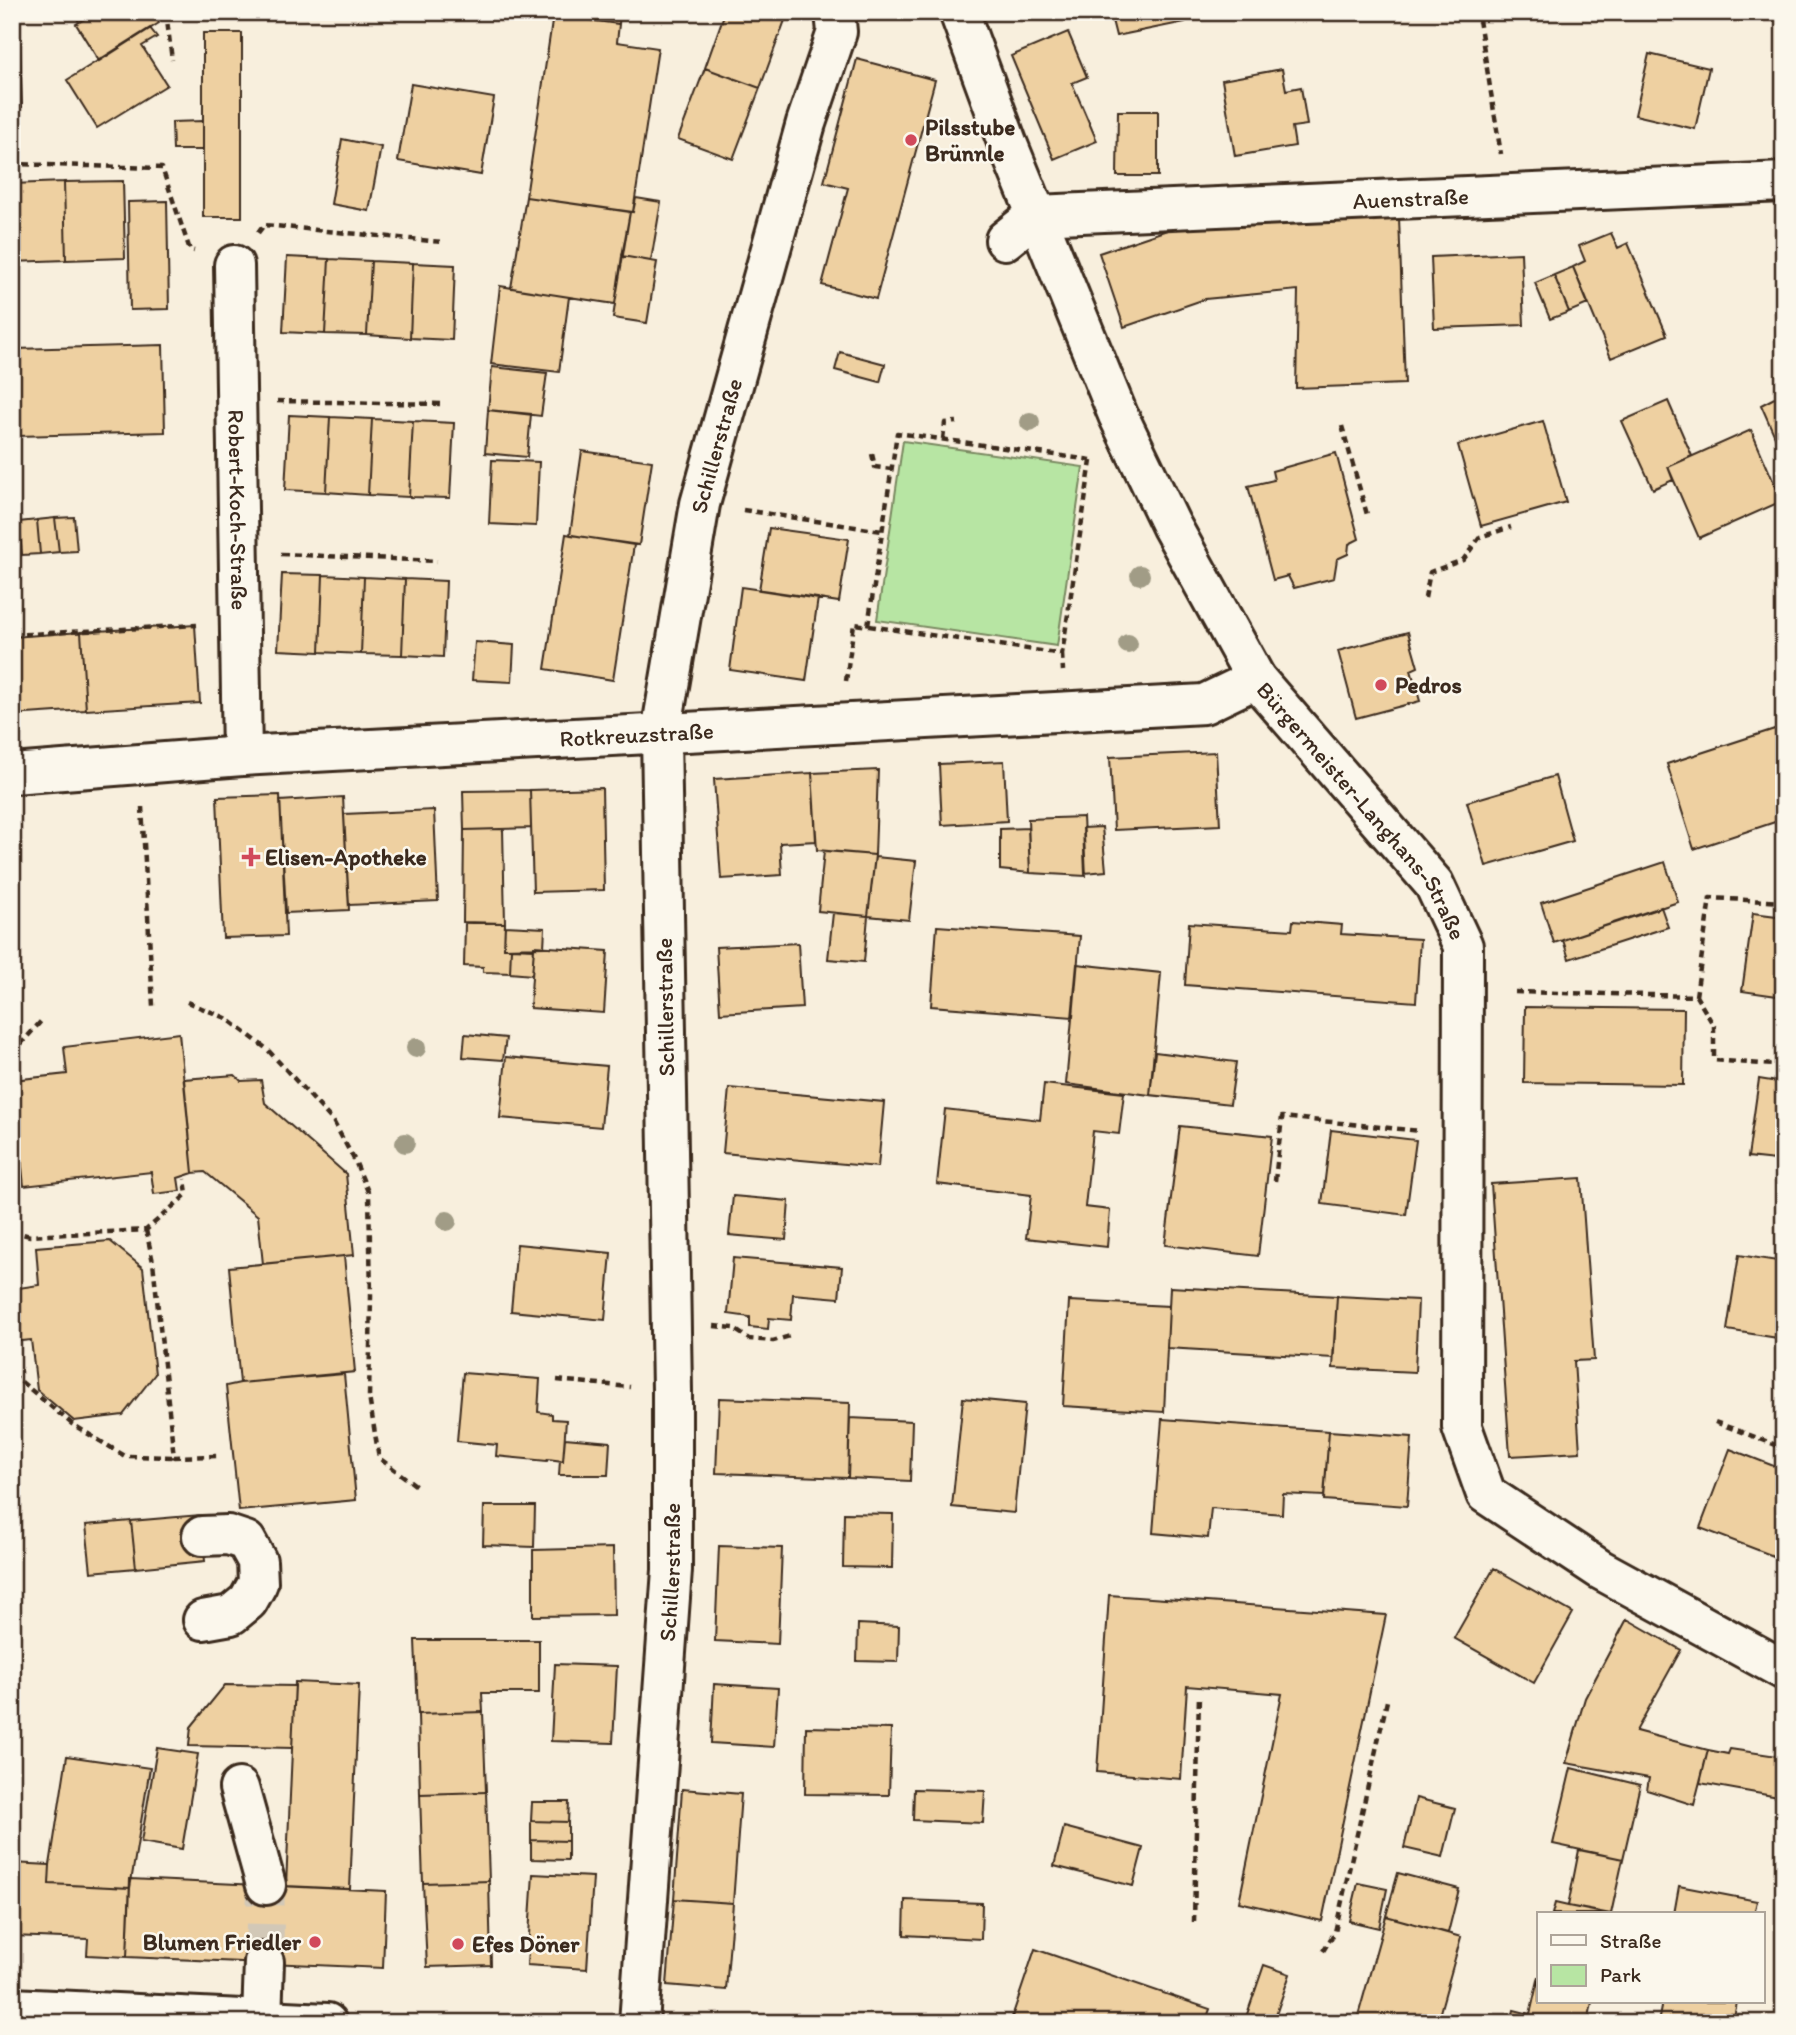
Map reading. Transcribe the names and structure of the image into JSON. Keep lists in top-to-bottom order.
{
  "streets": {
    "street": [
      "Auenstraße",
      "Schillerstraße",
      "Robert-Koch-Straße",
      "Rotkreuzstraße",
      "Bürgermeister-Langhans-Straße"
    ]
  },
  "crossings": [
    ["Auenstraße", "Bürgermeister-Langhans-Straße"],
    ["Schillerstraße", "Rotkreuzstraße"],
    ["Robert-Koch-Straße", "Rotkreuzstraße"],
    ["Rotkreuzstraße", "Bürgermeister-Langhans-Straße"]
  ],
  "places": {
    "other": [
      "Pilsstube Brünnle",
      "Pedros",
      "Blumen Friedler",
      "Efes Döner"
    ],
    "health": ["Elisen-Apotheke"]
  },
  "legend": ["Straße", "Park"]
}
